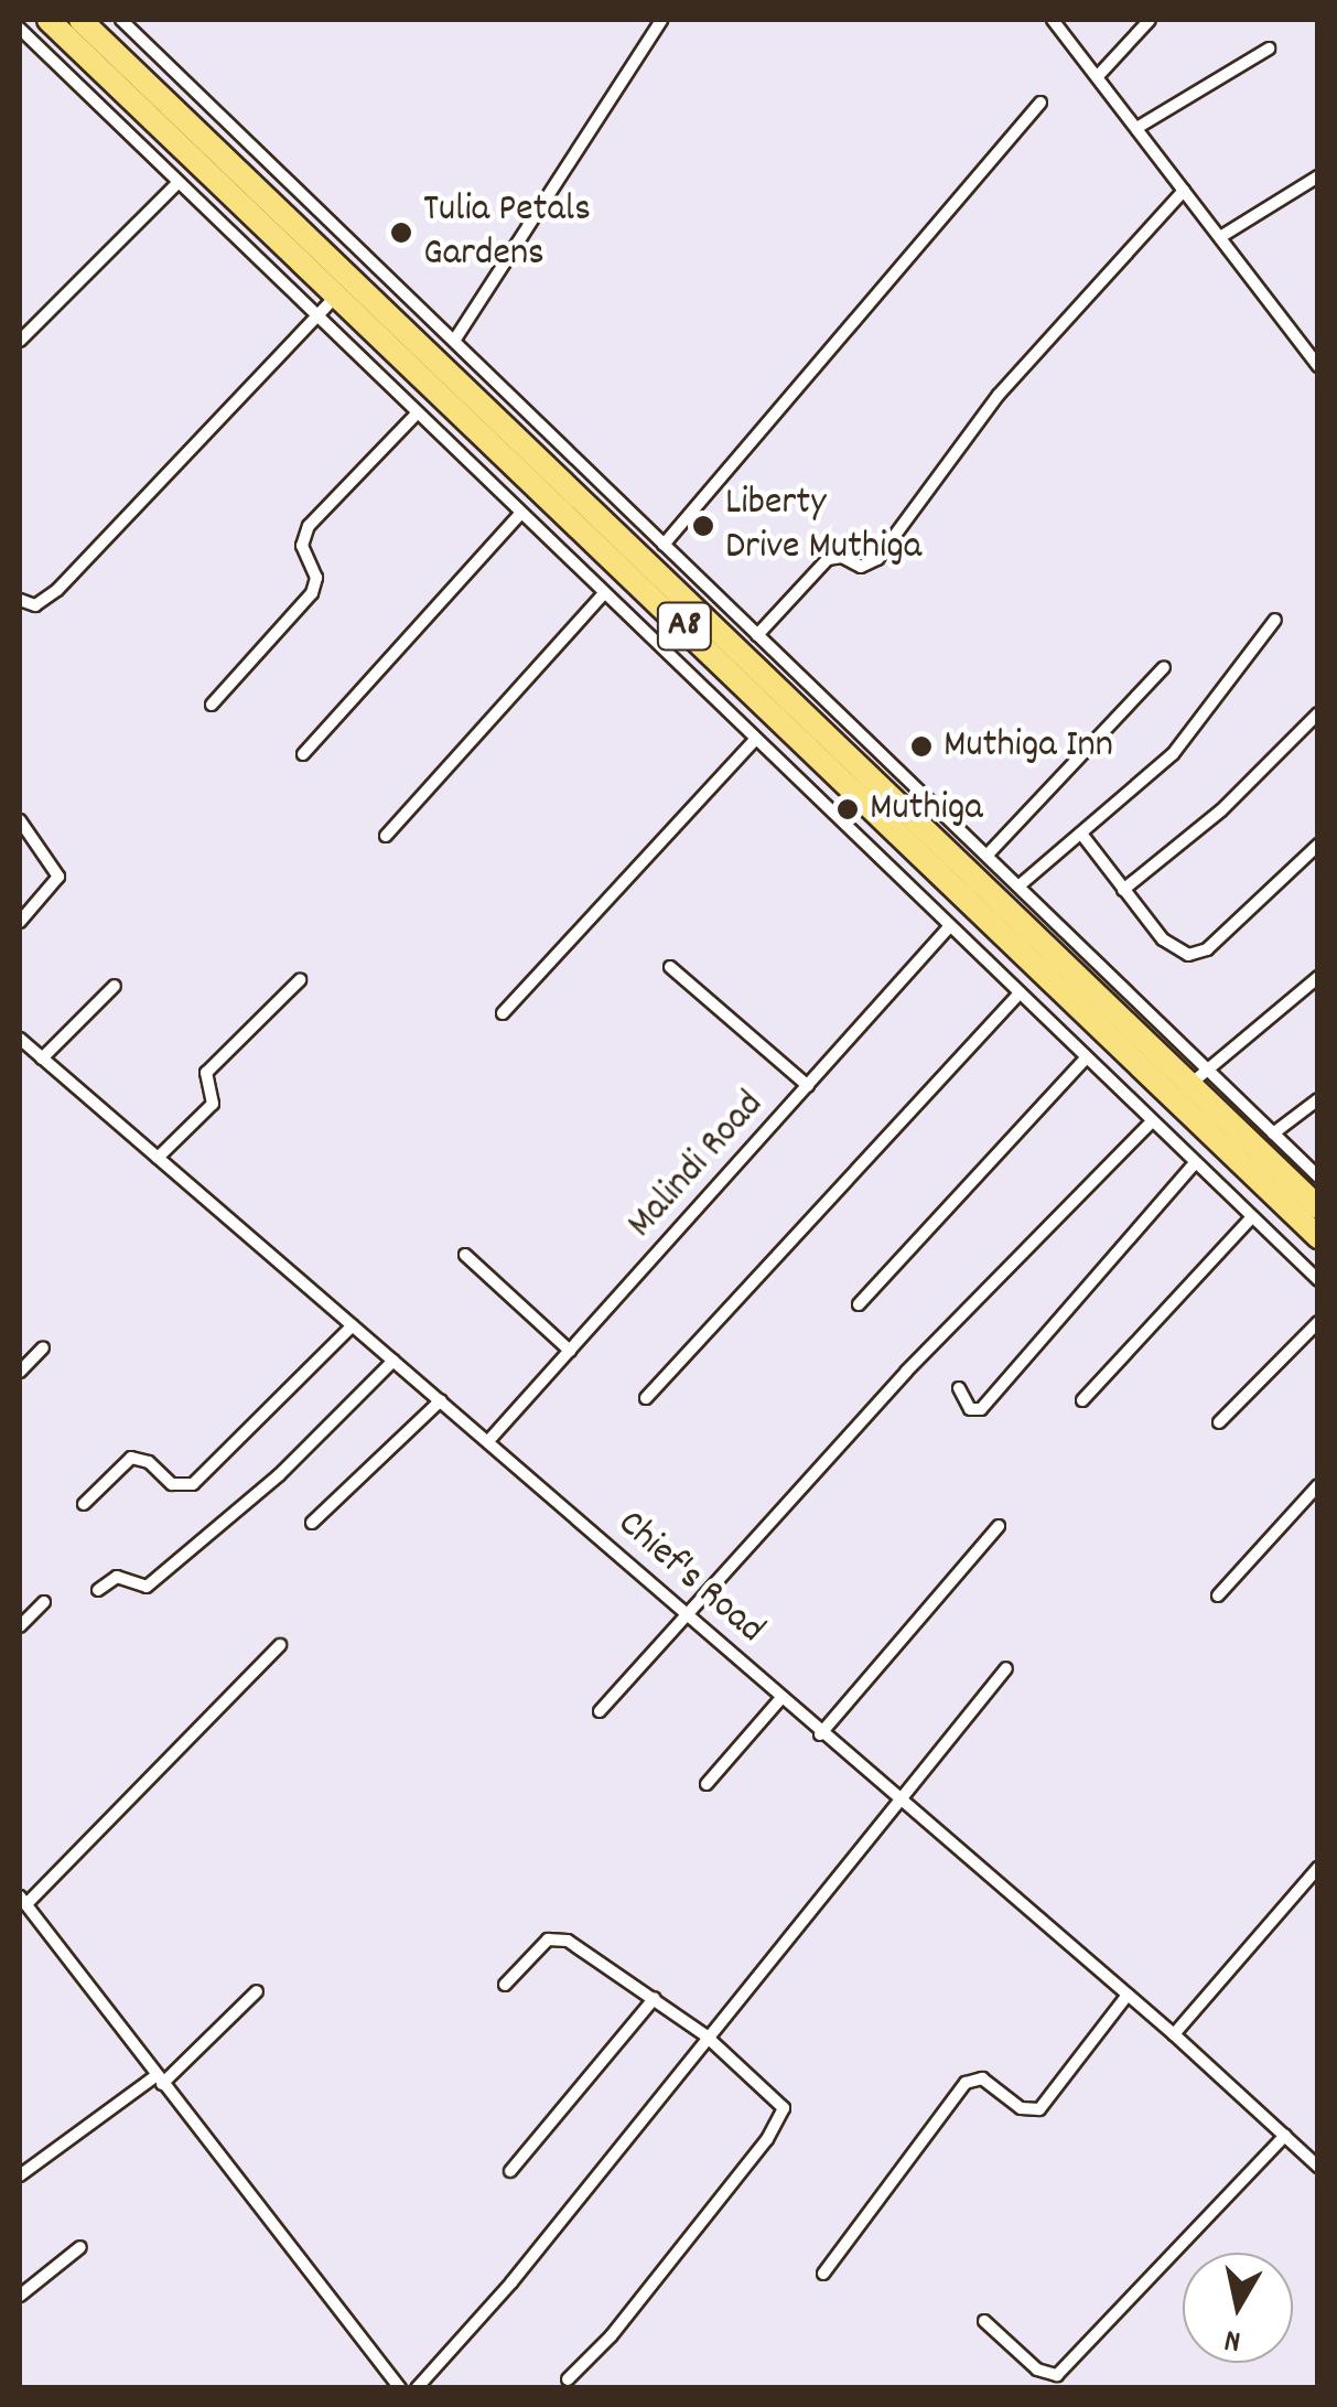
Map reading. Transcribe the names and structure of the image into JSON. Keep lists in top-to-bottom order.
{
  "streets": {
    "highway": ["A8"],
    "street": ["Malindi Road", "Chief's Road"]
  },
  "crossings": [
    ["Malindi Road", "Chief's Road"]
  ],
  "places": [
    "Tulia Petals Gardens",
    "Liberty Drive Muthiga",
    "Muthiga Inn",
    "Muthiga"
  ],
  "north": "bottom"
}
